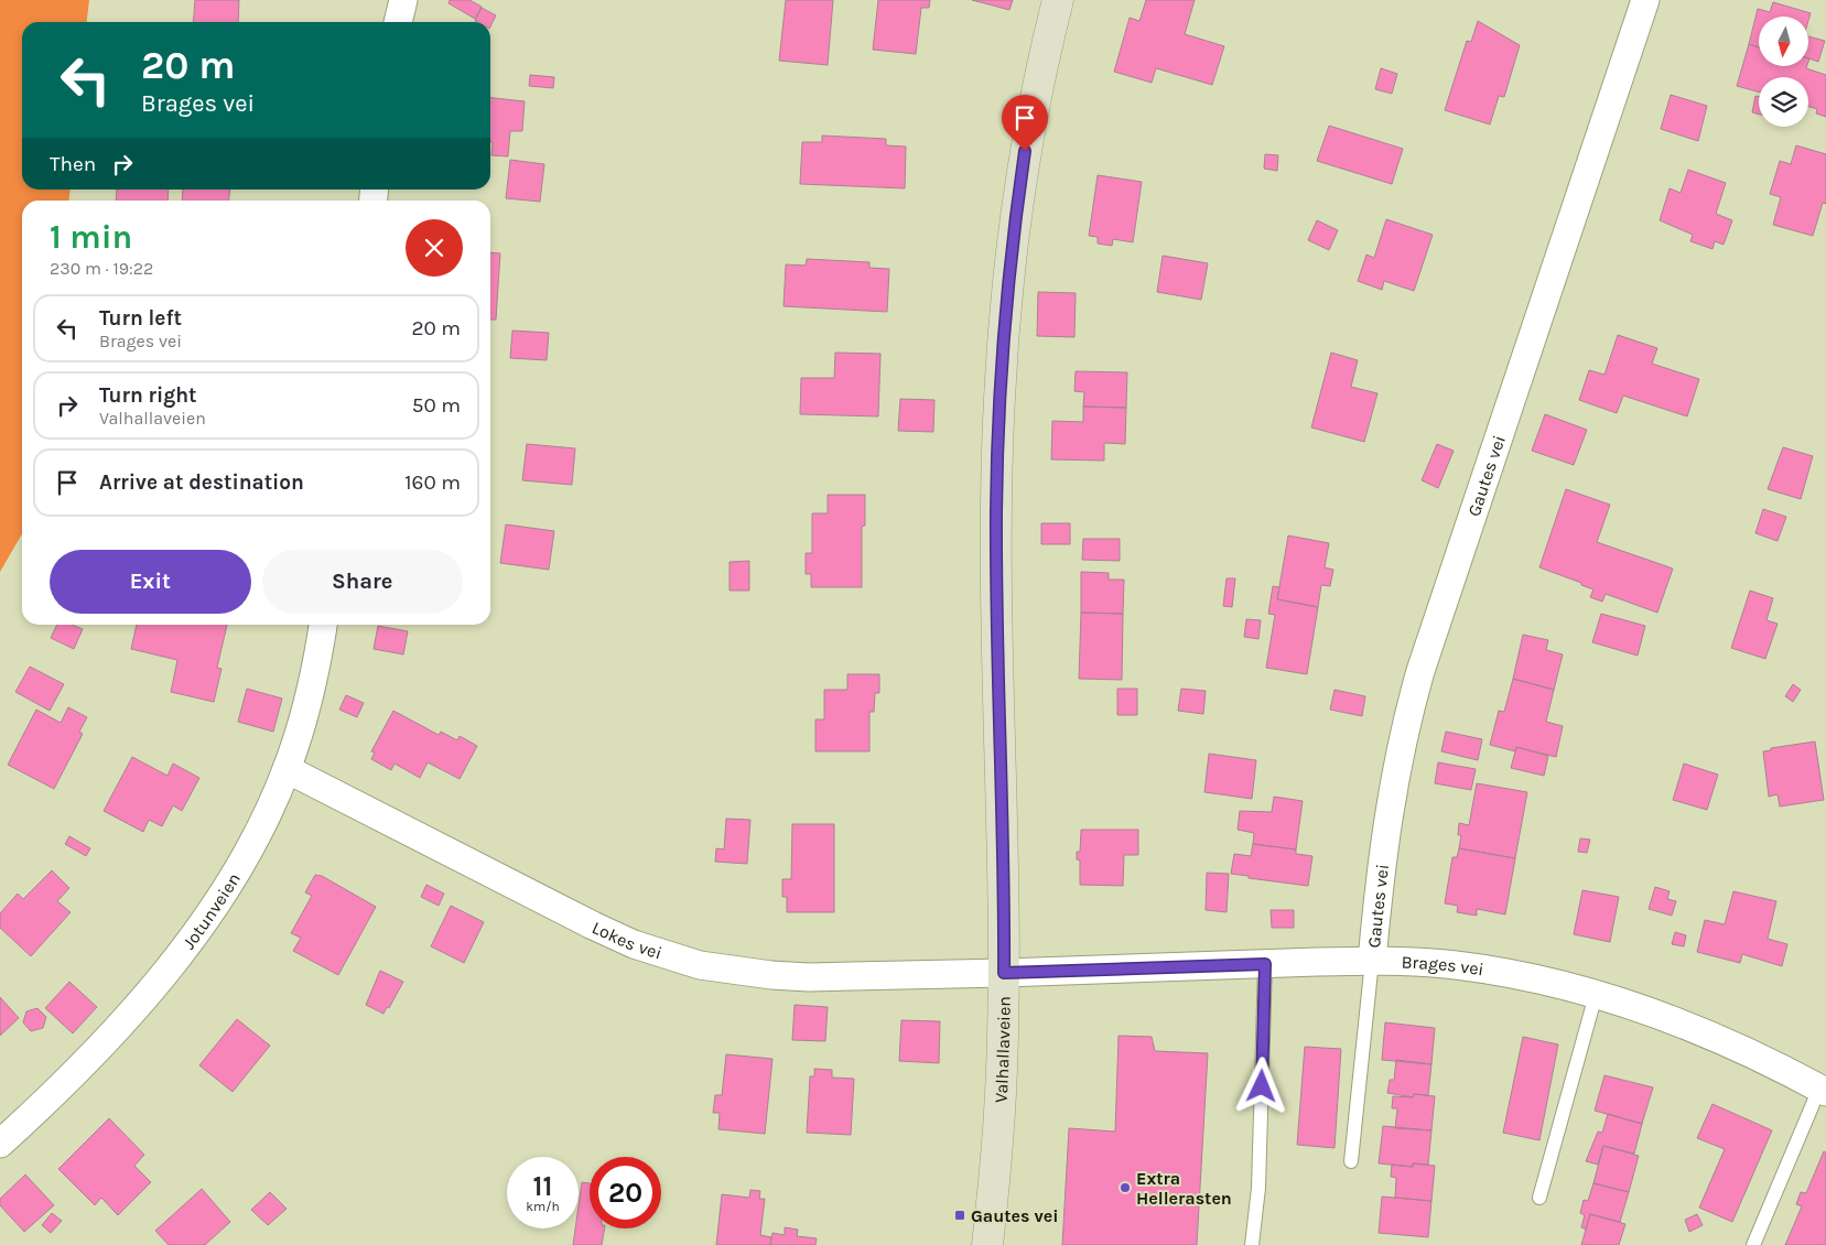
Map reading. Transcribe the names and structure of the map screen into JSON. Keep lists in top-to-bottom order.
{
  "streets": {
    "street": [
      "Gautes vei",
      "Jotunveien",
      "Lokes vei",
      "Brages vei",
      "Valhallaveien"
    ]
  },
  "crossings": [
    ["Gautes vei", "Brages vei"],
    ["Jotunveien", "Lokes vei"],
    ["Lokes vei", "Brages vei"],
    ["Lokes vei", "Valhallaveien"],
    ["Brages vei", "Valhallaveien"]
  ],
  "places": {
    "other": ["Extra Hellerasten"],
    "transit": ["Gautes vei"]
  },
  "north": "bottom",
  "page": {
    "turn": ["20 m", "Brages vei"],
    "then": "Then",
    "heading": ["1 min", "230 m · 19:22"],
    "list": [
      {
        "name": "Turn left",
        "note": "Brages vei",
        "value": "20 m"
      },
      {
        "name": "Turn right",
        "note": "Valhallaveien",
        "value": "50 m"
      },
      {
        "name": "Arrive at destination",
        "value": "160 m"
      }
    ],
    "buttons": ["Exit", "Share"],
    "speed": "11 km/h",
    "limit": "20"
  }
}
